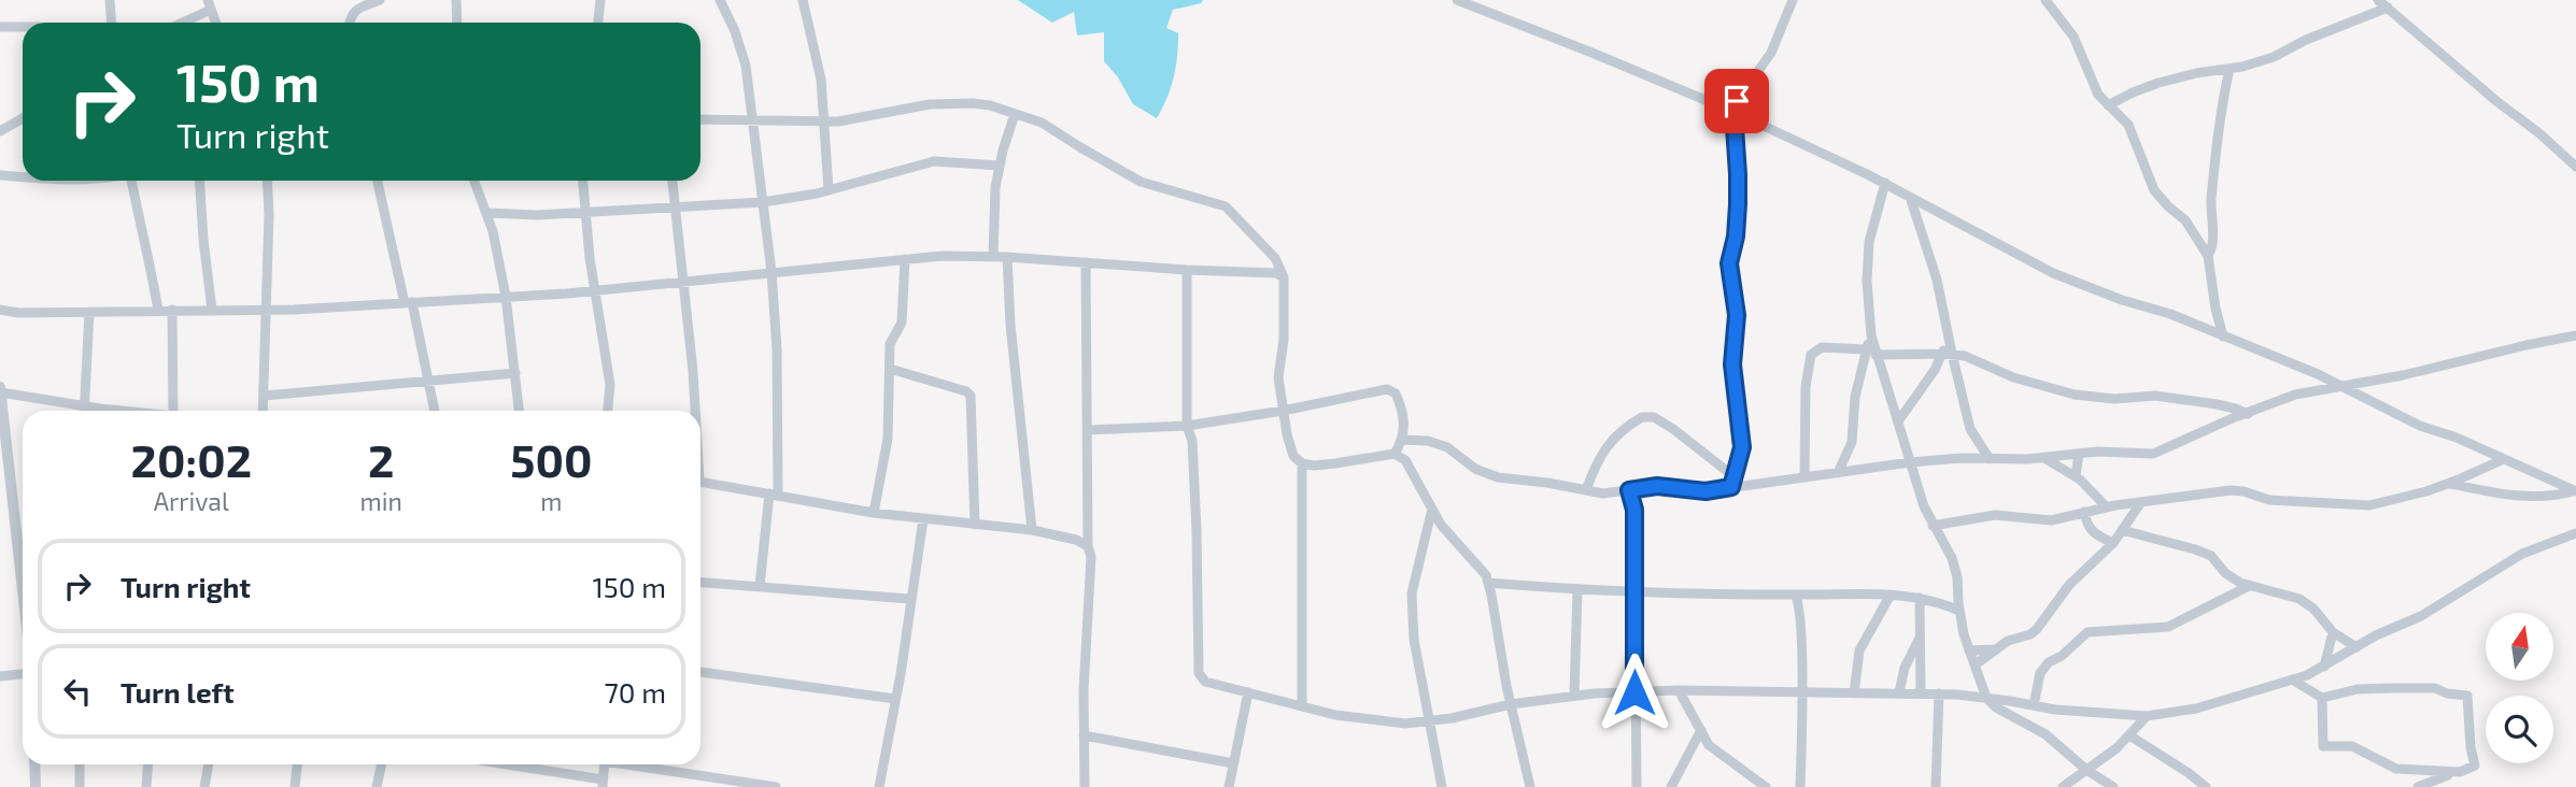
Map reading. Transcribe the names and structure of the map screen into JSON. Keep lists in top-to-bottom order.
{
  "north": "top",
  "page": {
    "turn": ["150 m", "Turn right"],
    "eta": [
      "20:02",
      "Arrival",
      "2",
      "min",
      "500",
      "m"
    ],
    "list": [
      {
        "name": "Turn right",
        "value": "150 m"
      },
      {
        "name": "Turn left",
        "value": "70 m"
      }
    ]
  }
}
